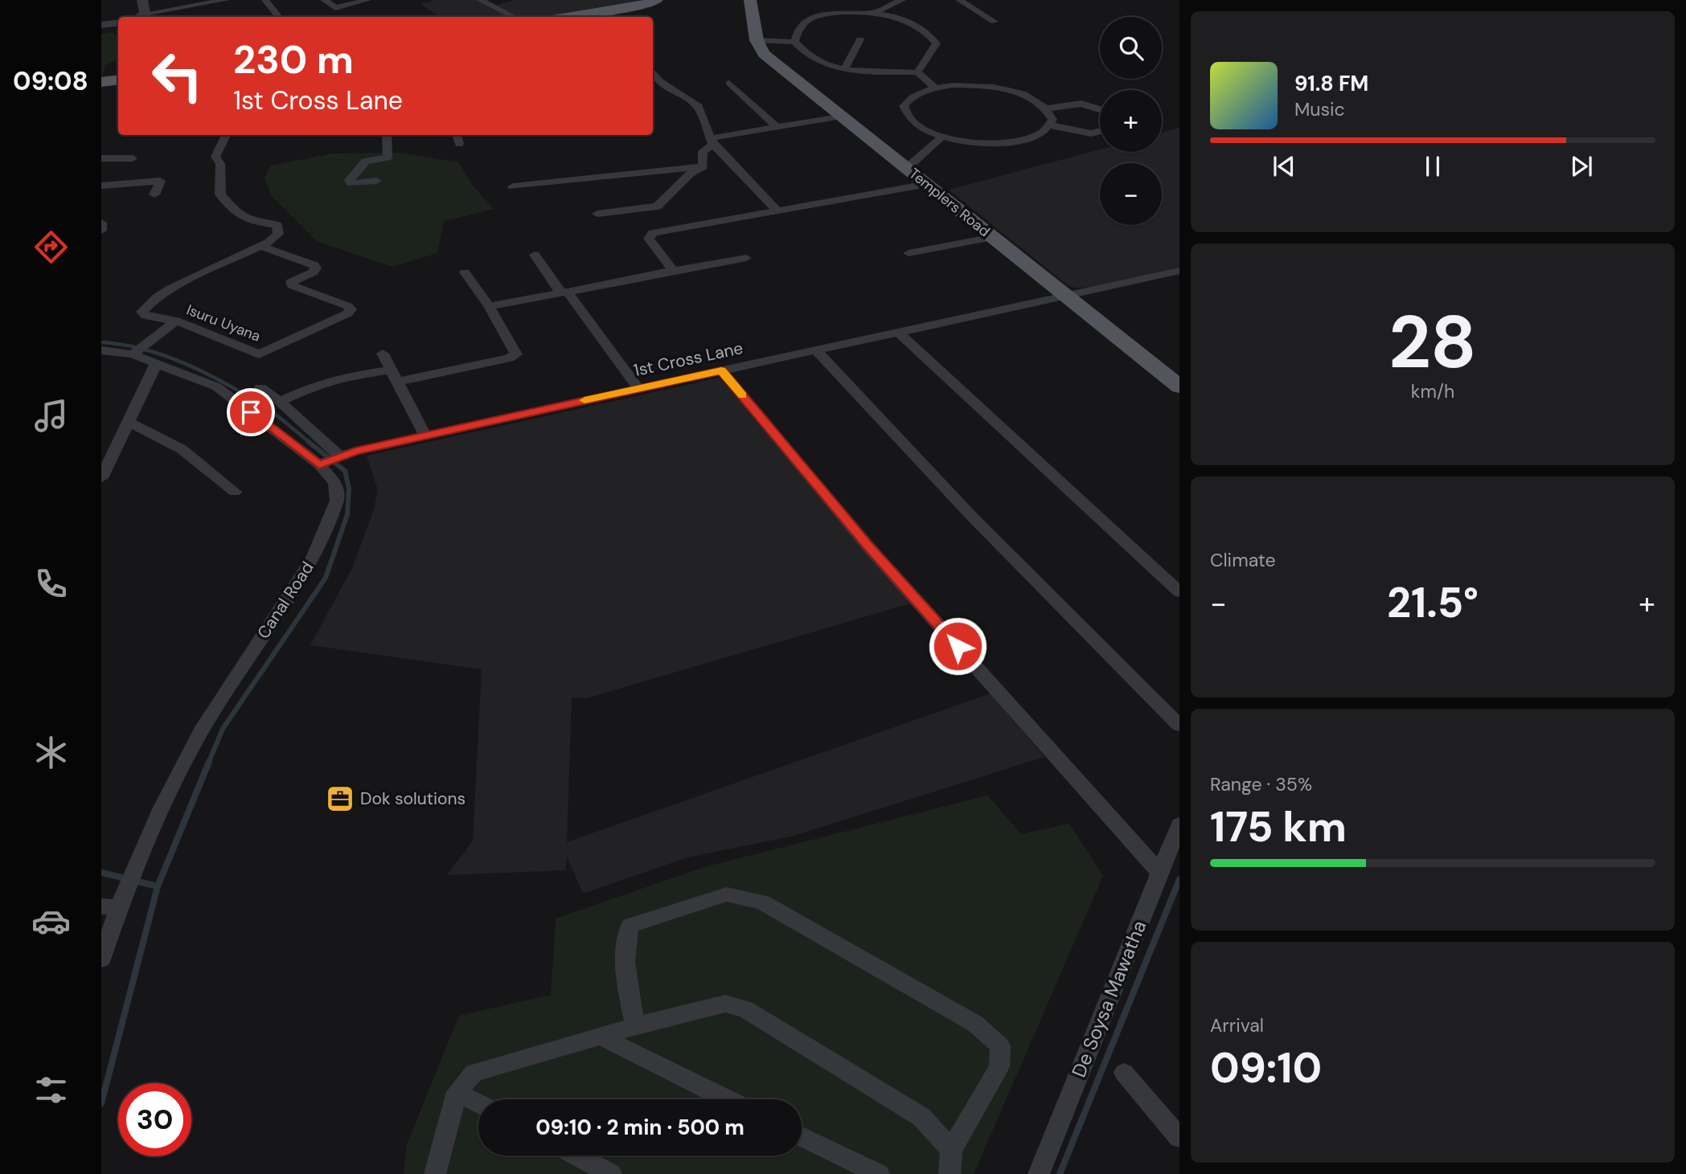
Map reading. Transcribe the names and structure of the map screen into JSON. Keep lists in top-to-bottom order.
{
  "streets": {
    "main road": ["Templers Road"],
    "street": [
      "Isuru Uyana",
      "1st Cross Lane",
      "Canal Road",
      "De Soysa Mawatha"
    ]
  },
  "crossings": [
    ["Templers Road", "1st Cross Lane"],
    ["1st Cross Lane", "Canal Road"]
  ],
  "places": {
    "office": ["Dok solutions"]
  },
  "page": {
    "tabs": "09:08",
    "map_buttons": ["+", "−"],
    "turn": ["230 m", "1st Cross Lane"],
    "song": ["91.8 FM", "Music"],
    "tile": [
      ["28", "km/h"],
      "Climate",
      ["Range · 35%", "175 km"],
      ["Arrival", "09:10"]
    ],
    "heat": ["−", "21.5°", "+"],
    "limit": "30",
    "trip": "09:10 · 2 min · 500 m"
  }
}
